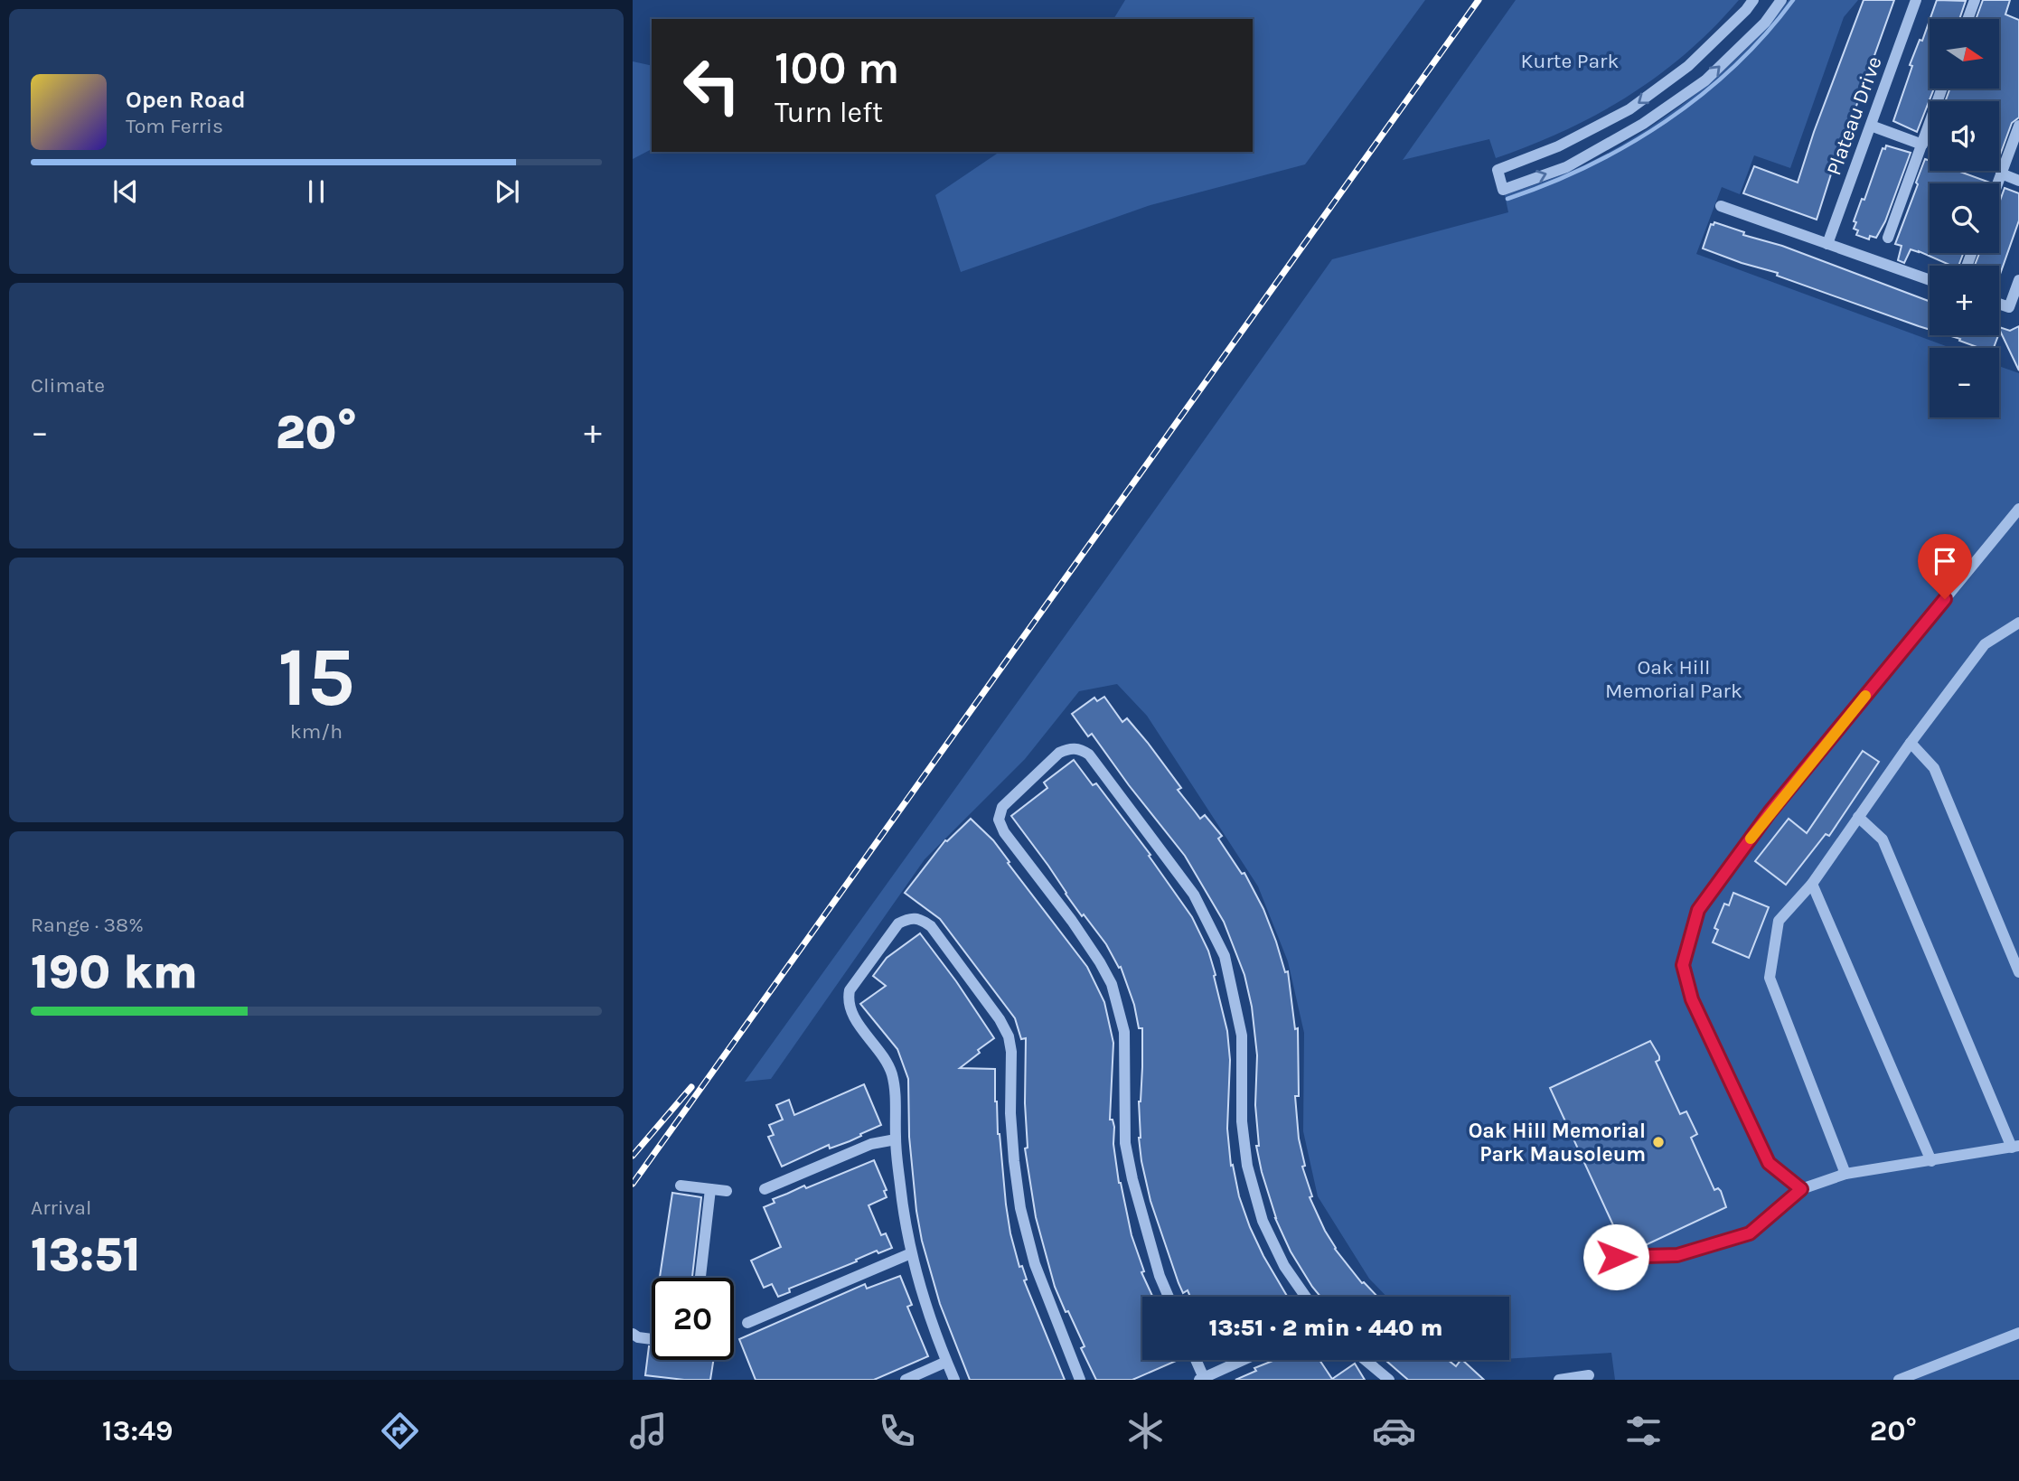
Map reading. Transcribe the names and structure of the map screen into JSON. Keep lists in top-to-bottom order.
{
  "streets": {
    "street": ["Plateau Drive"]
  },
  "parks": ["Kurte Park", "Oak Hill Memorial Park"],
  "places": ["Oak Hill Memorial Park Mausoleum"],
  "north": "right",
  "page": {
    "map_buttons": ["+", "−"],
    "turn": ["100 m", "Turn left"],
    "song": ["Open Road", "Tom Ferris"],
    "tile": [
      "Climate",
      ["15", "km/h"],
      ["Range · 38%", "190 km"],
      ["Arrival", "13:51"]
    ],
    "heat": ["−", "20°", "+"],
    "limit": "20",
    "trip": "13:51 · 2 min · 440 m",
    "tabs": ["13:49", "20°"]
  }
}
